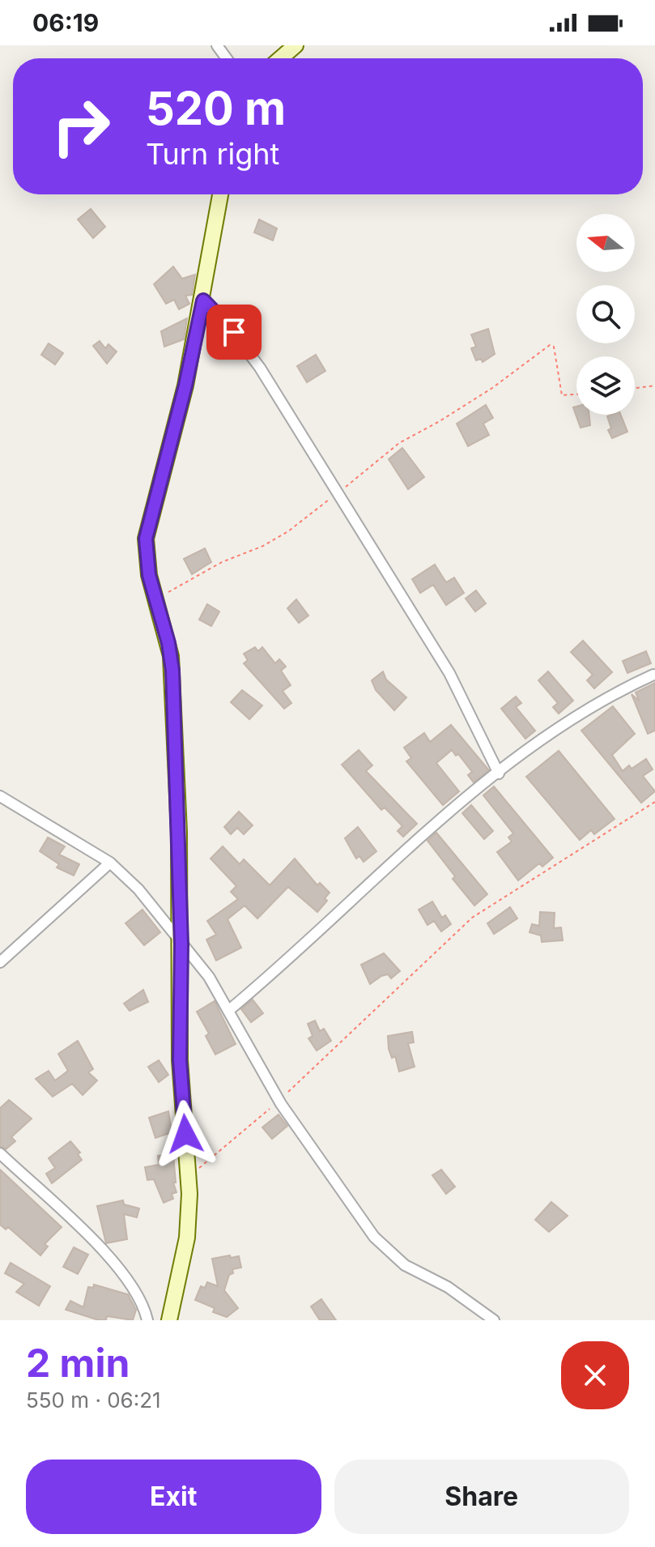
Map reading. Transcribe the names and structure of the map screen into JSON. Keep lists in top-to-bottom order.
{
  "north": "left",
  "page": {
    "status": "06:19",
    "turn": ["520 m", "Turn right"],
    "heading": ["2 min", "550 m · 06:21"],
    "buttons": ["Exit", "Share"]
  }
}
